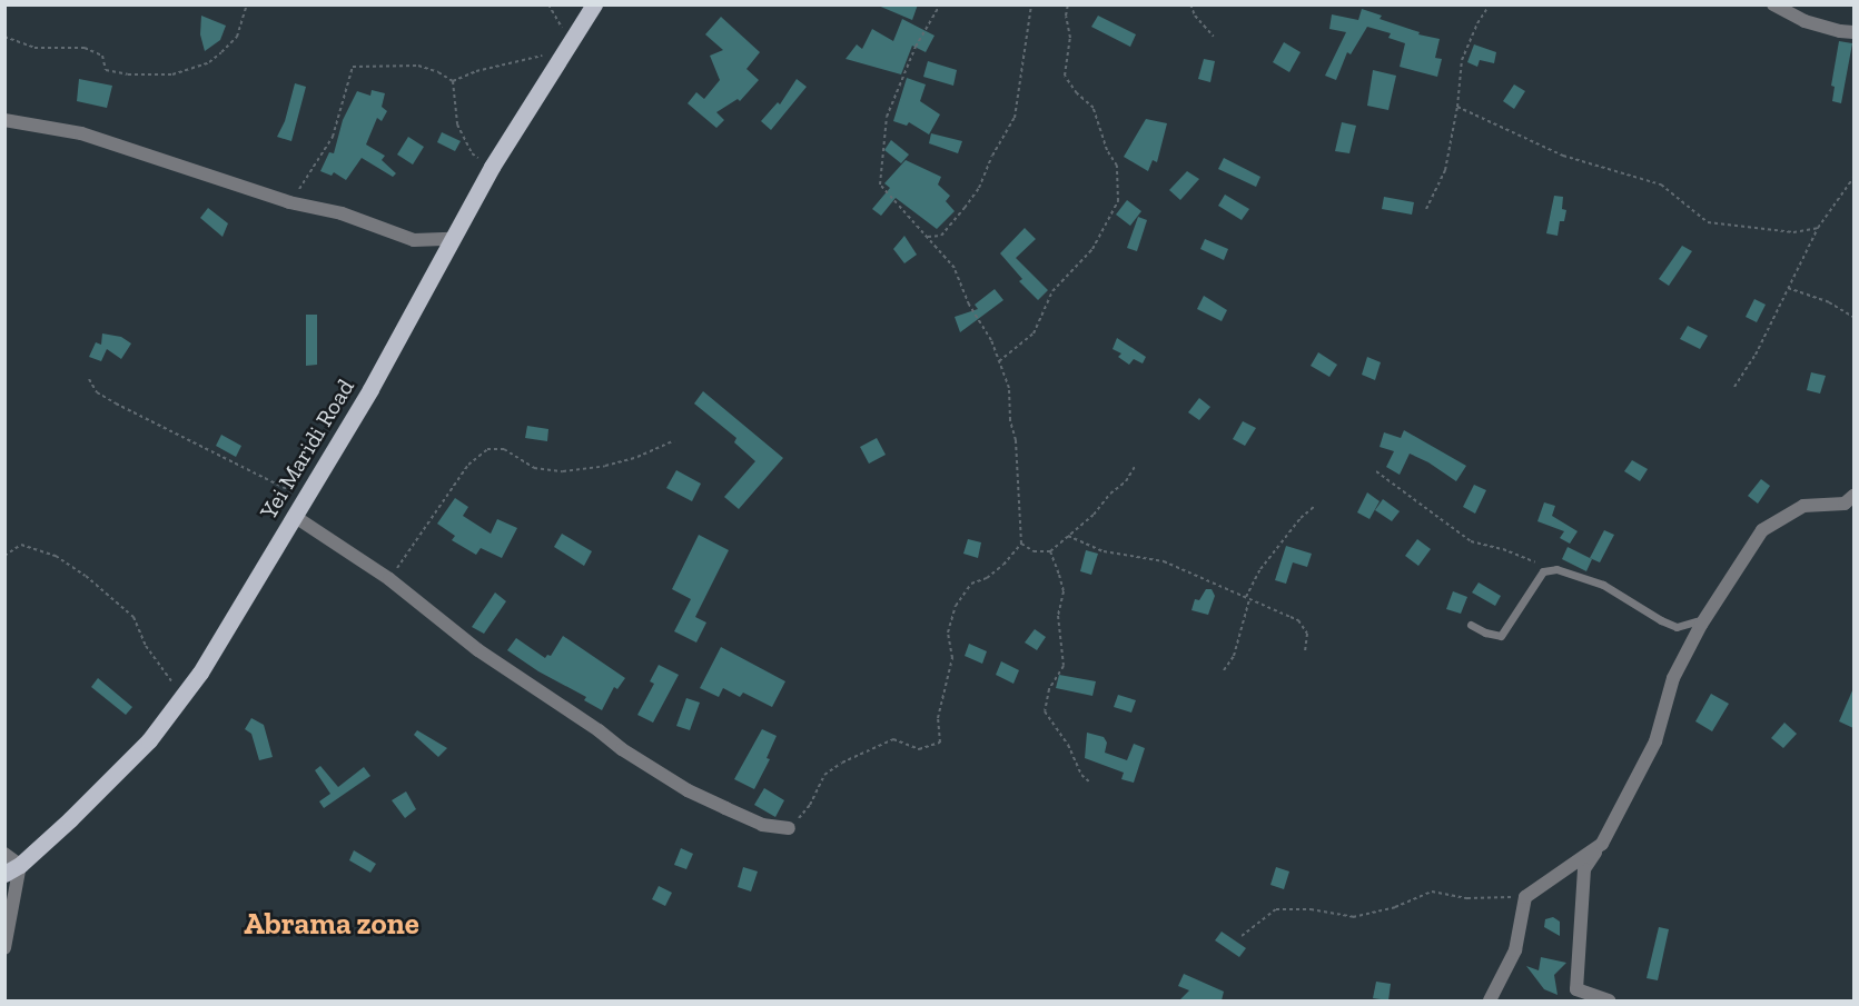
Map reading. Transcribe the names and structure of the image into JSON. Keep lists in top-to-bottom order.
{
  "streets": {
    "main road": ["Yei Maridi Road"]
  },
  "districts": ["Abrama zone"]
}
